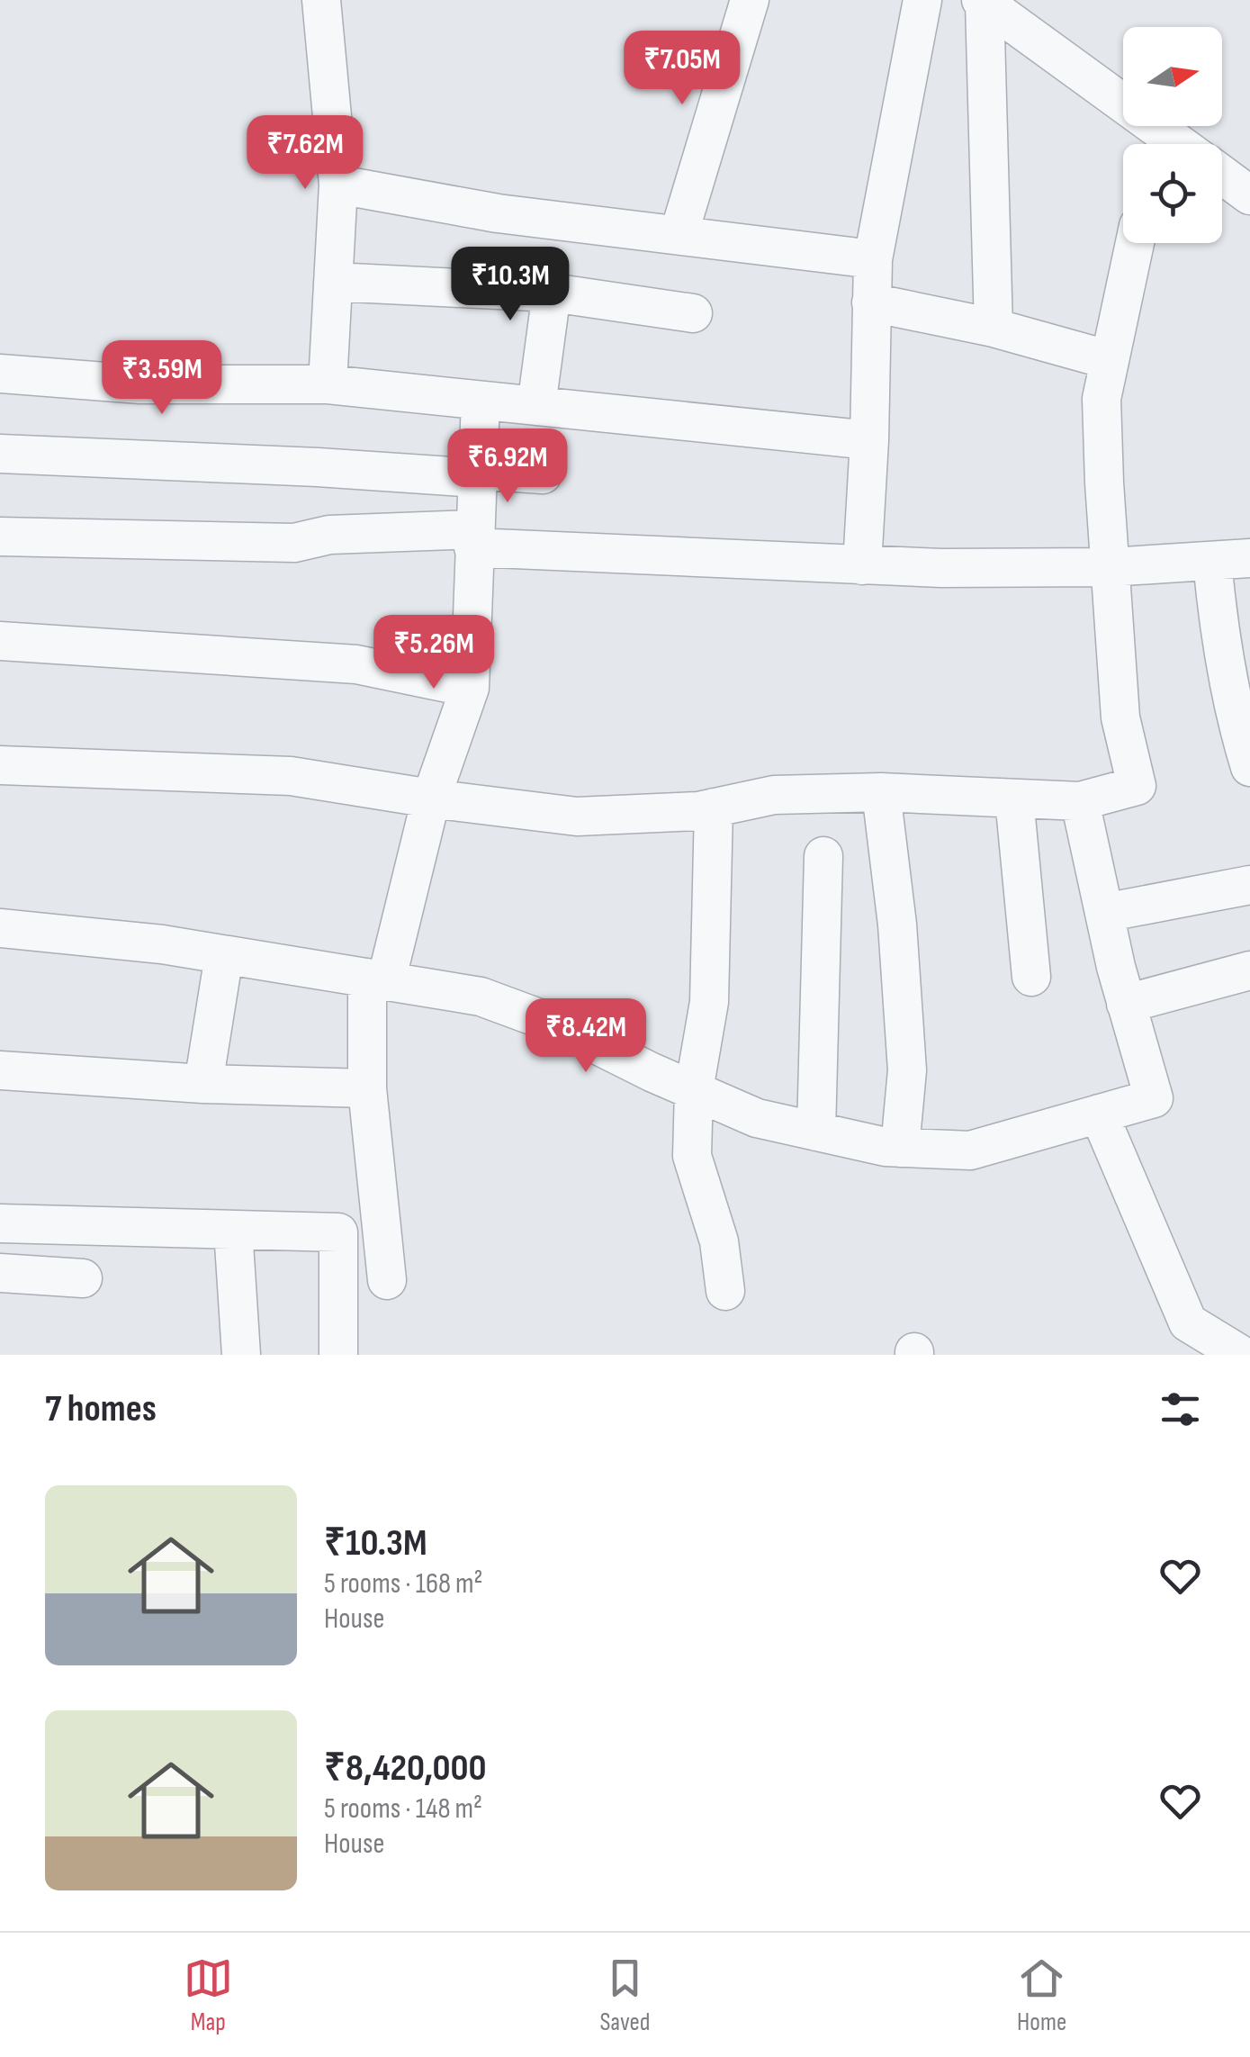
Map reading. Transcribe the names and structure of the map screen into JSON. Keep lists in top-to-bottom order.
{
  "north": "right",
  "page": {
    "price": [
      "₹7.05M",
      "₹7.62M",
      "₹10.3M",
      "₹3.59M",
      "₹6.92M",
      "₹5.26M",
      "₹8.42M"
    ],
    "heading": "7 homes",
    "list": [
      {
        "name": "₹10.3M",
        "note": "5 rooms · 168 m² · House"
      },
      {
        "name": "₹8,420,000",
        "note": "5 rooms · 148 m² · House"
      }
    ],
    "tabs": ["Map", "Saved", "Home"]
  }
}
